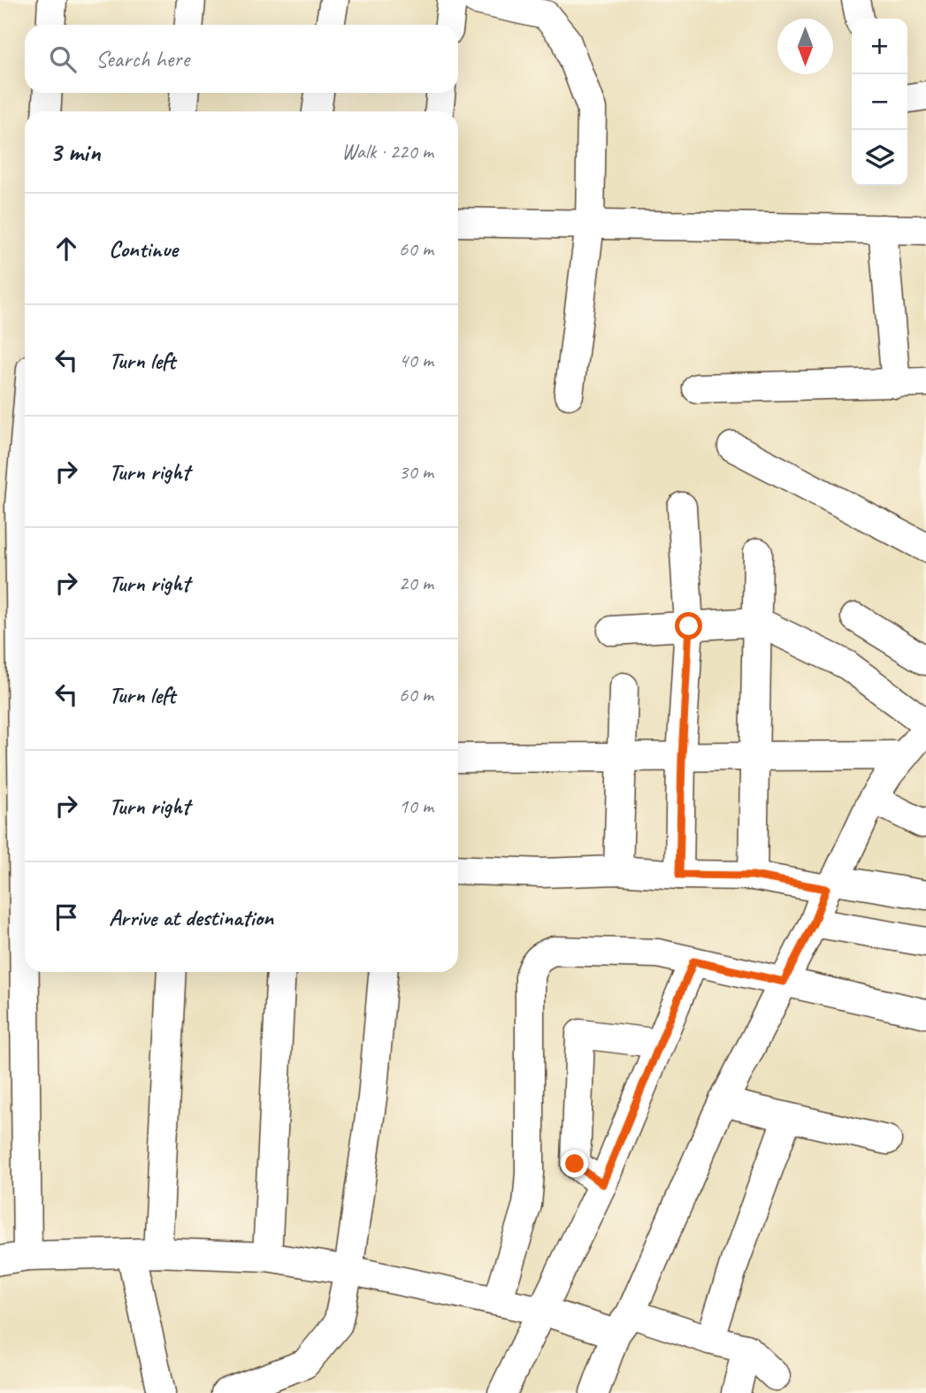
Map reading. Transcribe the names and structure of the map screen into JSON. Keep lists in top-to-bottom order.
{
  "north": "bottom",
  "page": {
    "map_buttons": ["+", "−"],
    "search": "Search here",
    "heading": ["3 min", "Walk · 220 m"],
    "list": [
      ["Continue", "60 m"],
      ["Turn left", "40 m"],
      ["Turn right", "30 m"],
      ["Turn right", "20 m"],
      ["Turn left", "60 m"],
      ["Turn right", "10 m"],
      "Arrive at destination"
    ]
  }
}
